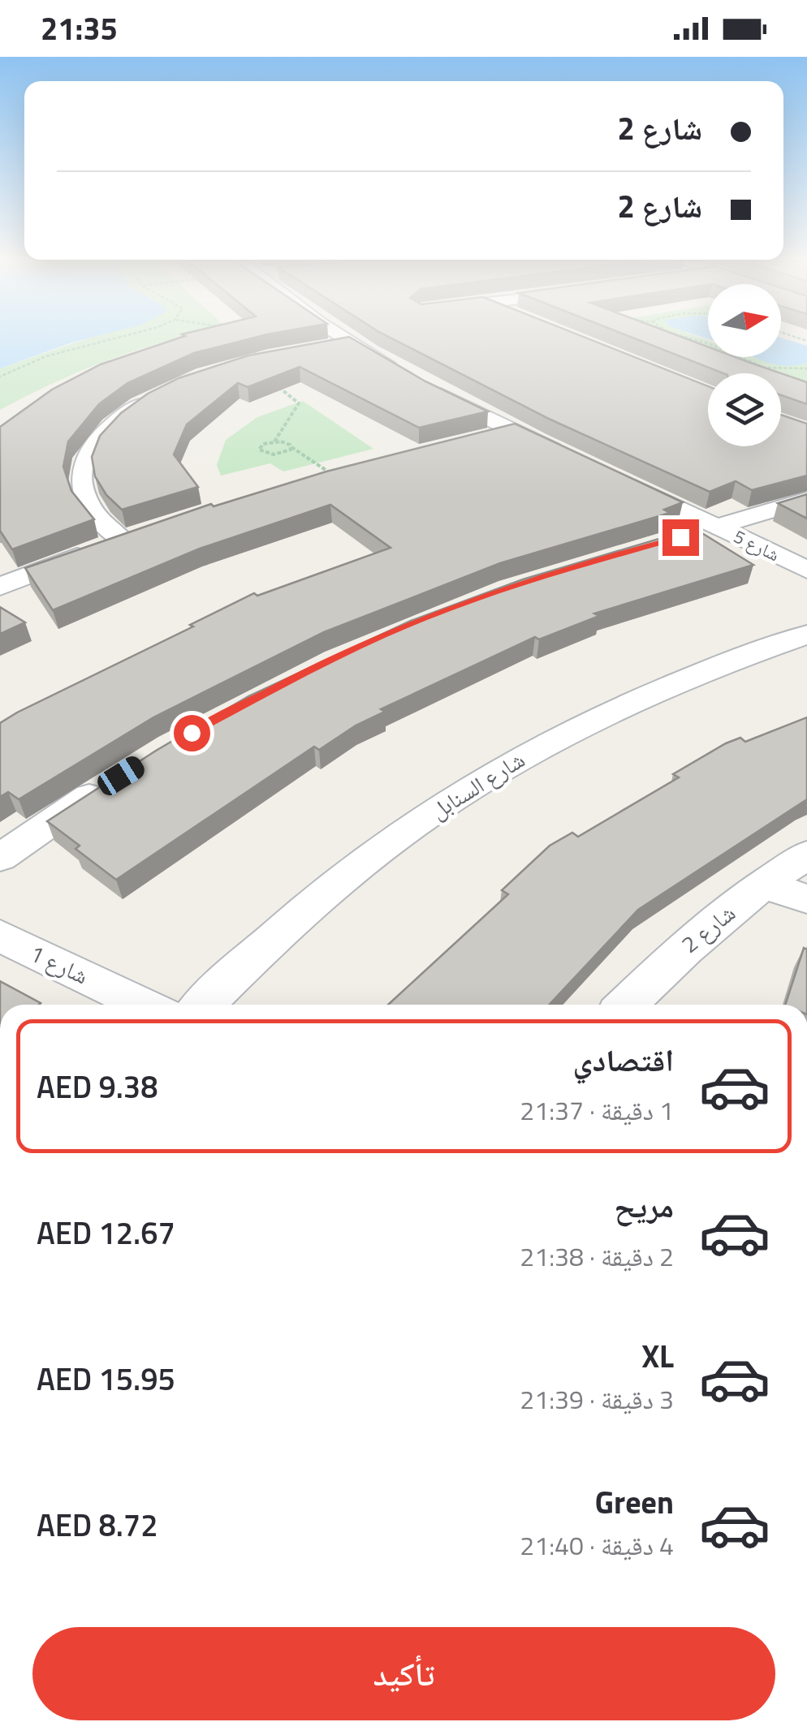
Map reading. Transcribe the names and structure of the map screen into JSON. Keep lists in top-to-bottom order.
{
  "streets": {
    "street": [
      "شارع 5",
      "شارع السنابل",
      "شارع 2",
      "شارع 1"
    ]
  },
  "north": "right",
  "page": {
    "status": "21:35",
    "banner": ["شارع 2", "شارع 2"],
    "list": [
      {
        "name": "اقتصادي",
        "note": "1 دقيقة · 21:37",
        "value": "AED 9.38"
      },
      {
        "name": "مريح",
        "note": "2 دقيقة · 21:38",
        "value": "AED 12.67"
      },
      {
        "name": "XL",
        "note": "3 دقيقة · 21:39",
        "value": "AED 15.95"
      },
      {
        "name": "Green",
        "note": "4 دقيقة · 21:40",
        "value": "AED 8.72"
      }
    ],
    "buttons": "تأكيد"
  }
}
